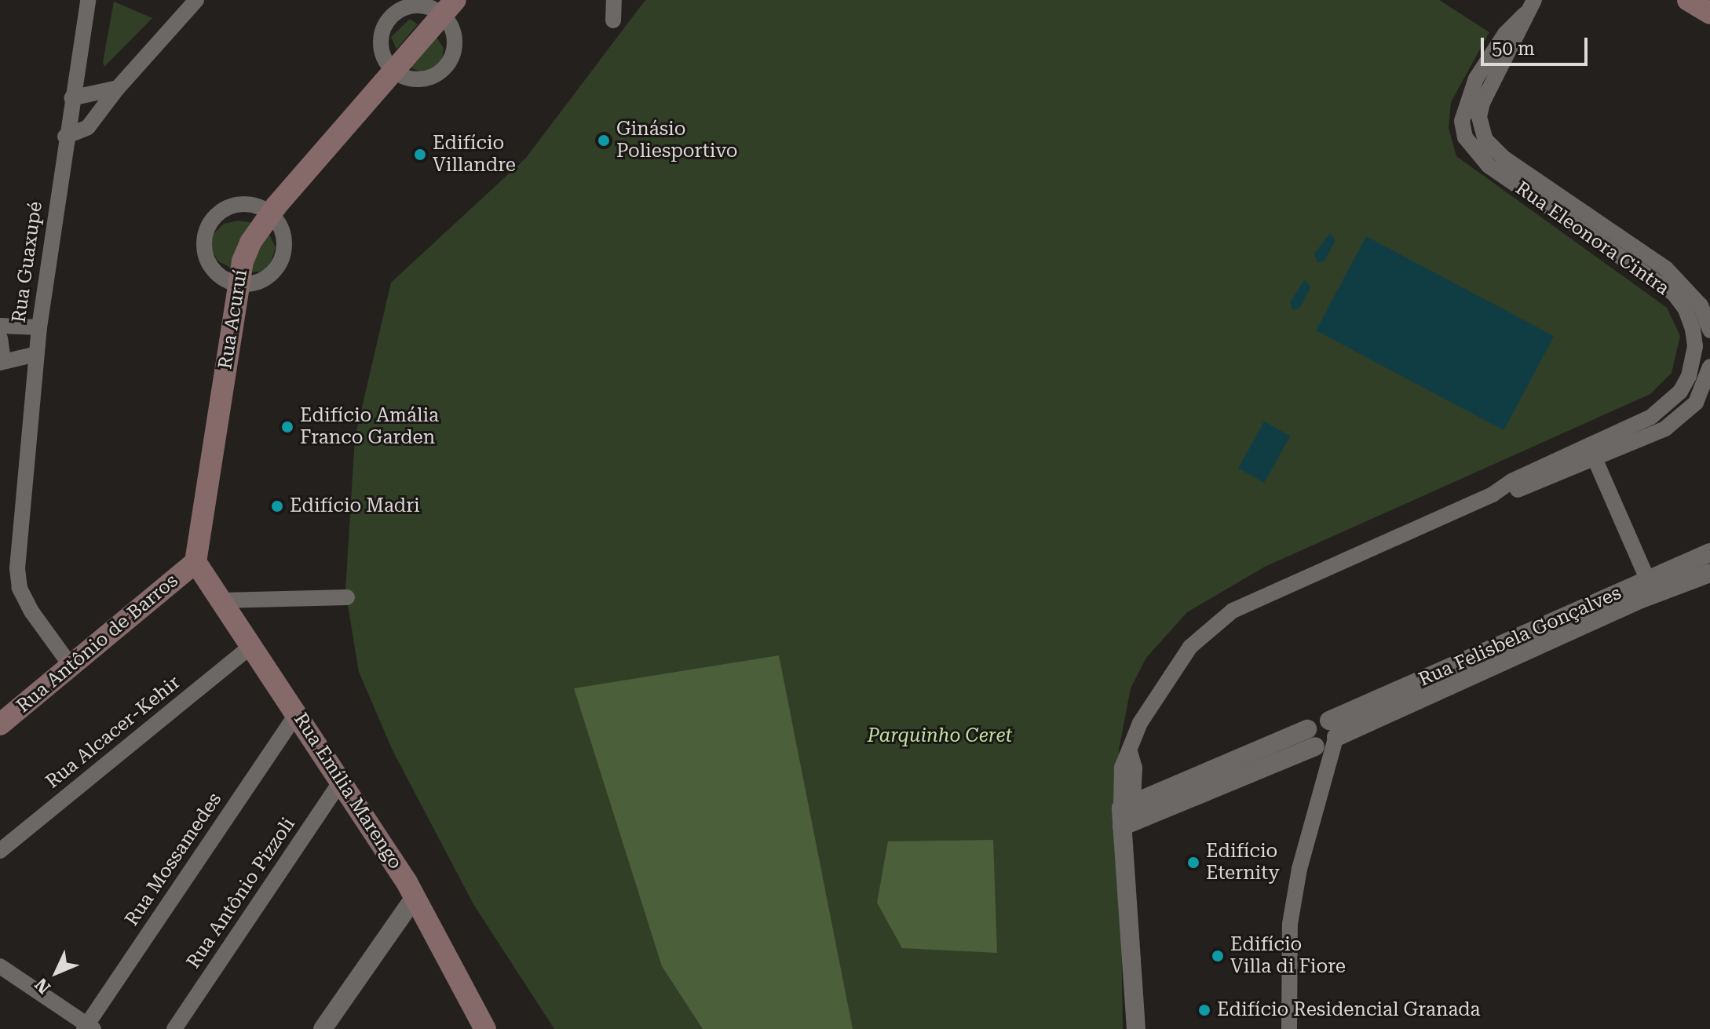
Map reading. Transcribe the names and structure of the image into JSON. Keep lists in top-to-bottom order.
{
  "streets": {
    "main road": ["Rua Acuruí", "Rua Antônio de Barros", "Rua Emília Marengo"],
    "street": [
      "Rua Eleonora Cintra",
      "Rua Guaxupé",
      "Rua Felisbela Gonçalves",
      "Rua Alcacer-Kehir",
      "Rua Mossamedes",
      "Rua Antônio Pizzoli"
    ]
  },
  "crossings": [
    ["Rua Eleonora Cintra", "Rua Felisbela Gonçalves"],
    ["Rua Guaxupé", "Rua Antônio de Barros"],
    ["Rua Acuruí", "Rua Antônio de Barros"],
    ["Rua Acuruí", "Rua Emília Marengo"],
    ["Rua Antônio de Barros", "Rua Emília Marengo"],
    ["Rua Alcacer-Kehir", "Rua Emília Marengo"],
    ["Rua Emília Marengo", "Rua Mossamedes"],
    ["Rua Emília Marengo", "Rua Antônio Pizzoli"]
  ],
  "parks": ["Parquinho Ceret"],
  "places": [
    "Ginásio Poliesportivo",
    "Edifício Villandre",
    "Edifício Amália Franco Garden",
    "Edifício Madri",
    "Edifício Eternity",
    "Edifício Villa di Fiore",
    "Edifício Residencial Granada"
  ],
  "scale_bar": "50 m",
  "north": "bottom left"
}
